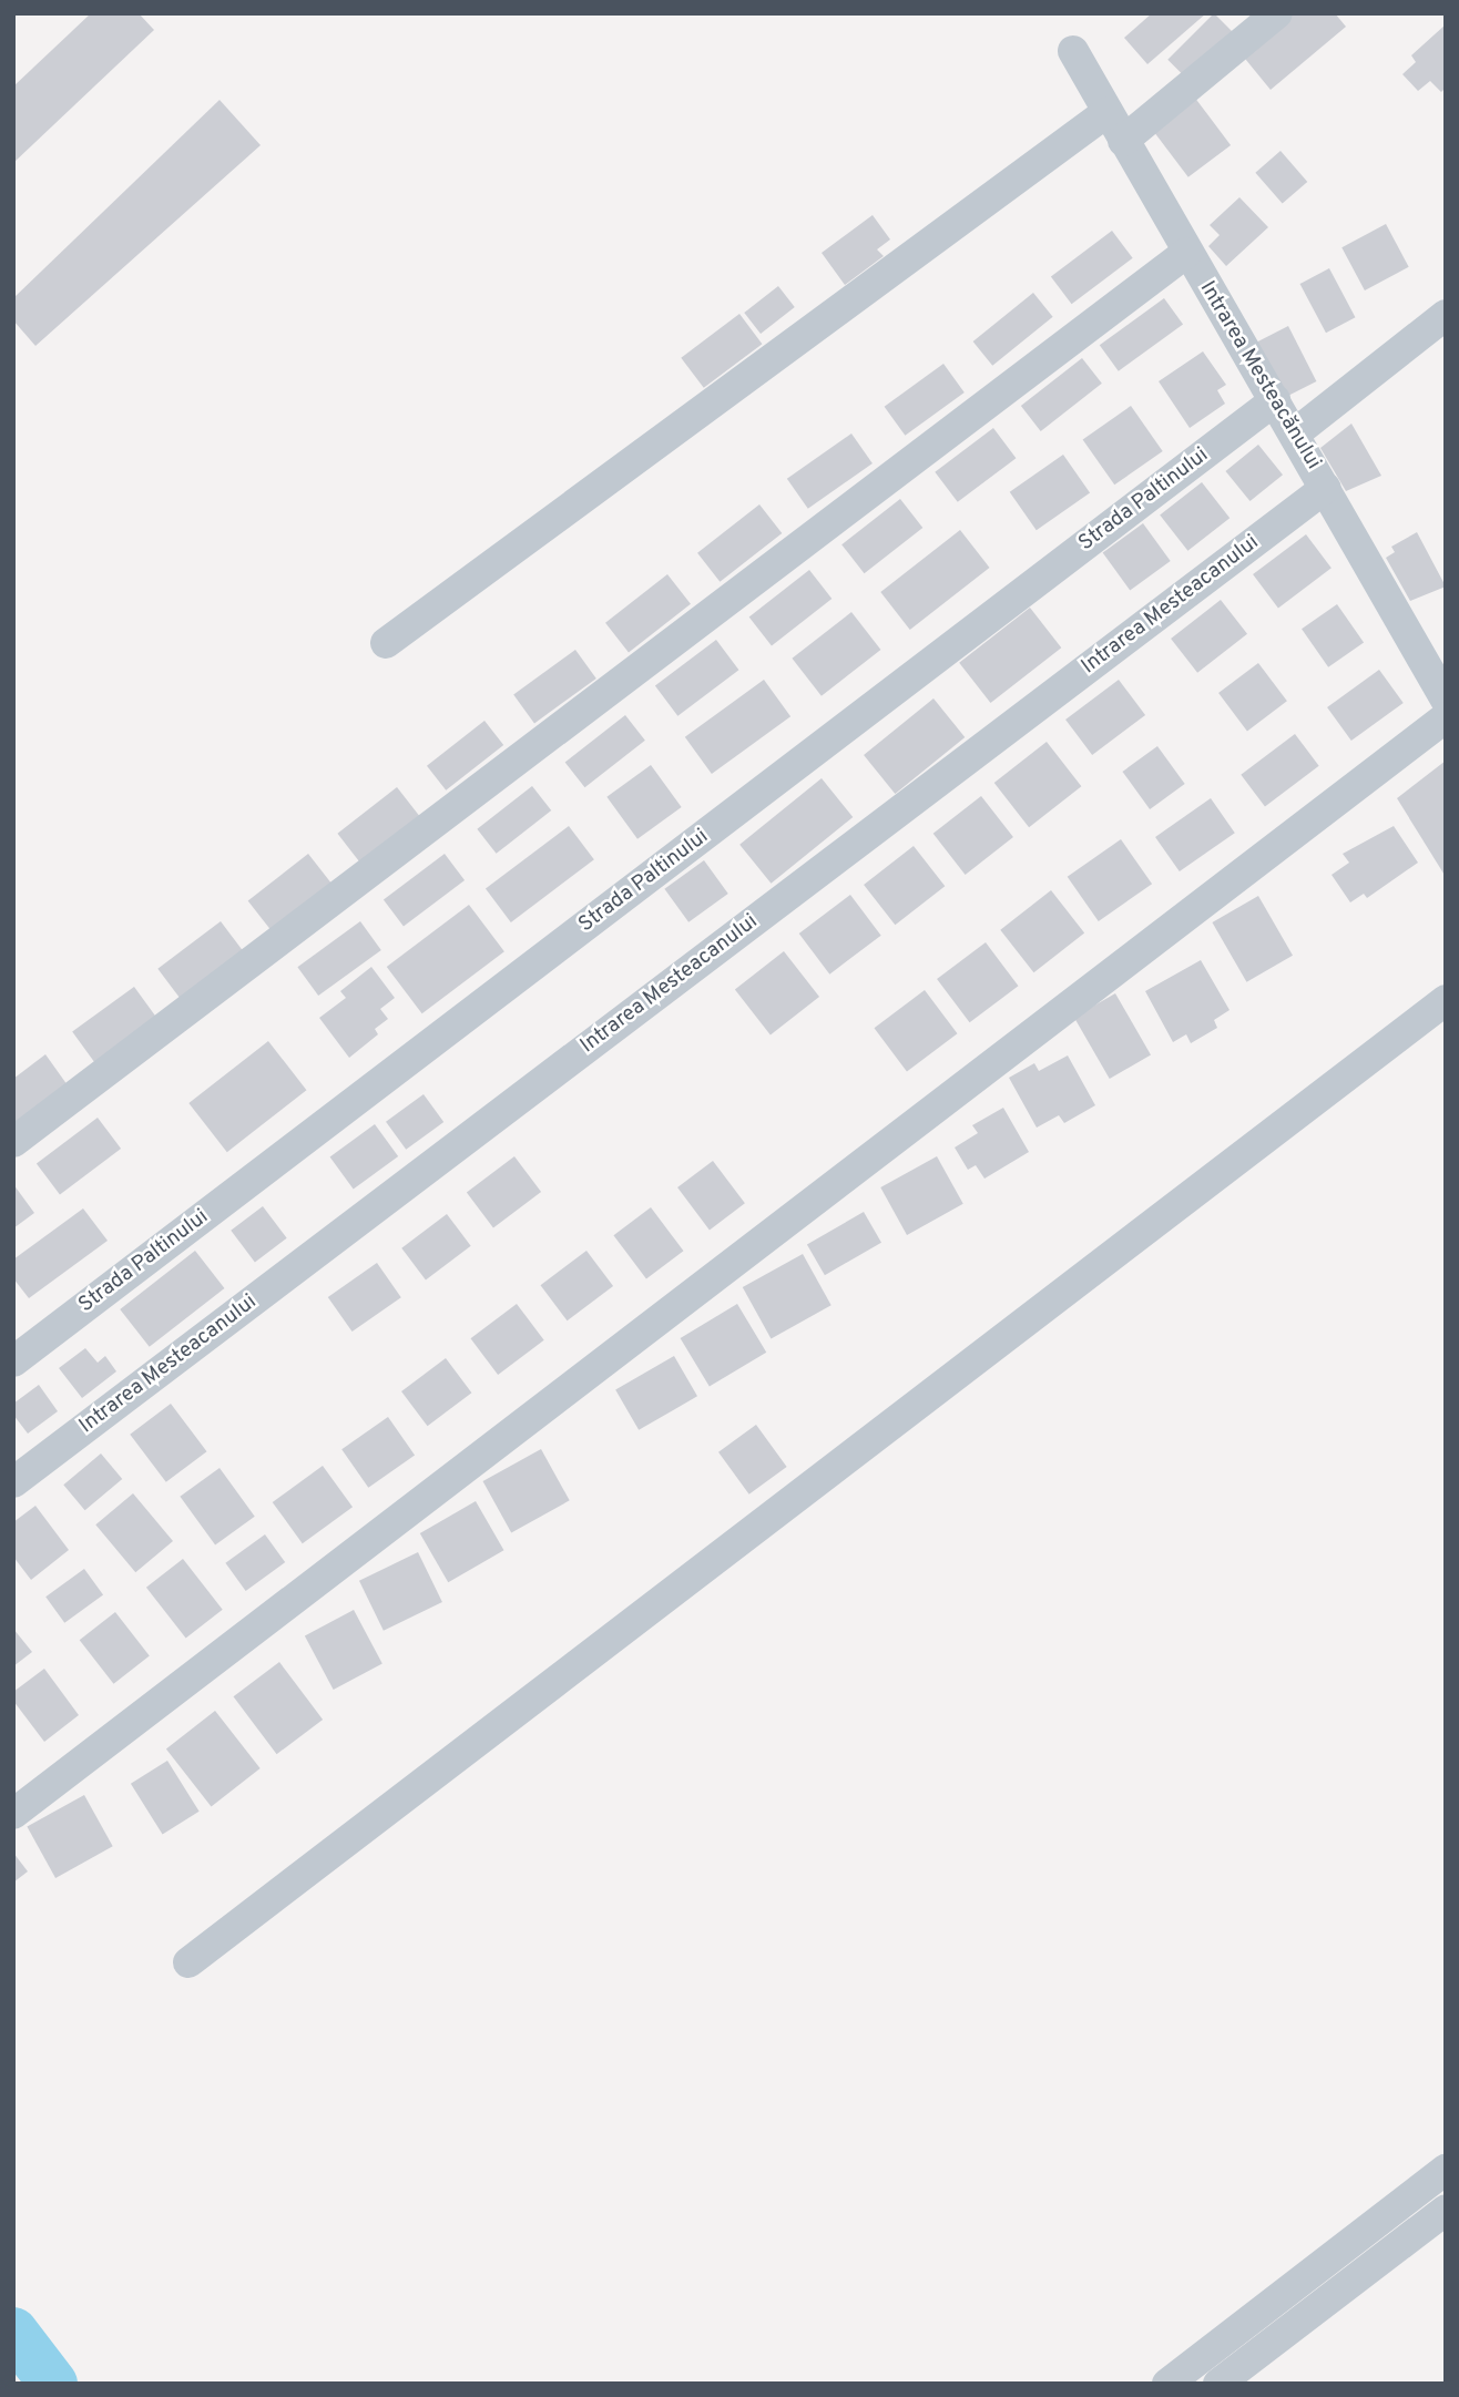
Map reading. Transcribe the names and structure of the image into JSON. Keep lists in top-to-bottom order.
{
  "streets": {
    "street": ["Intrarea Mesteacănului", "Strada Paltinului", "Intrarea Mesteacanului"]
  },
  "crossings": [
    ["Intrarea Mesteacănului", "Strada Paltinului"],
    ["Intrarea Mesteacănului", "Intrarea Mesteacanului"]
  ]
}
